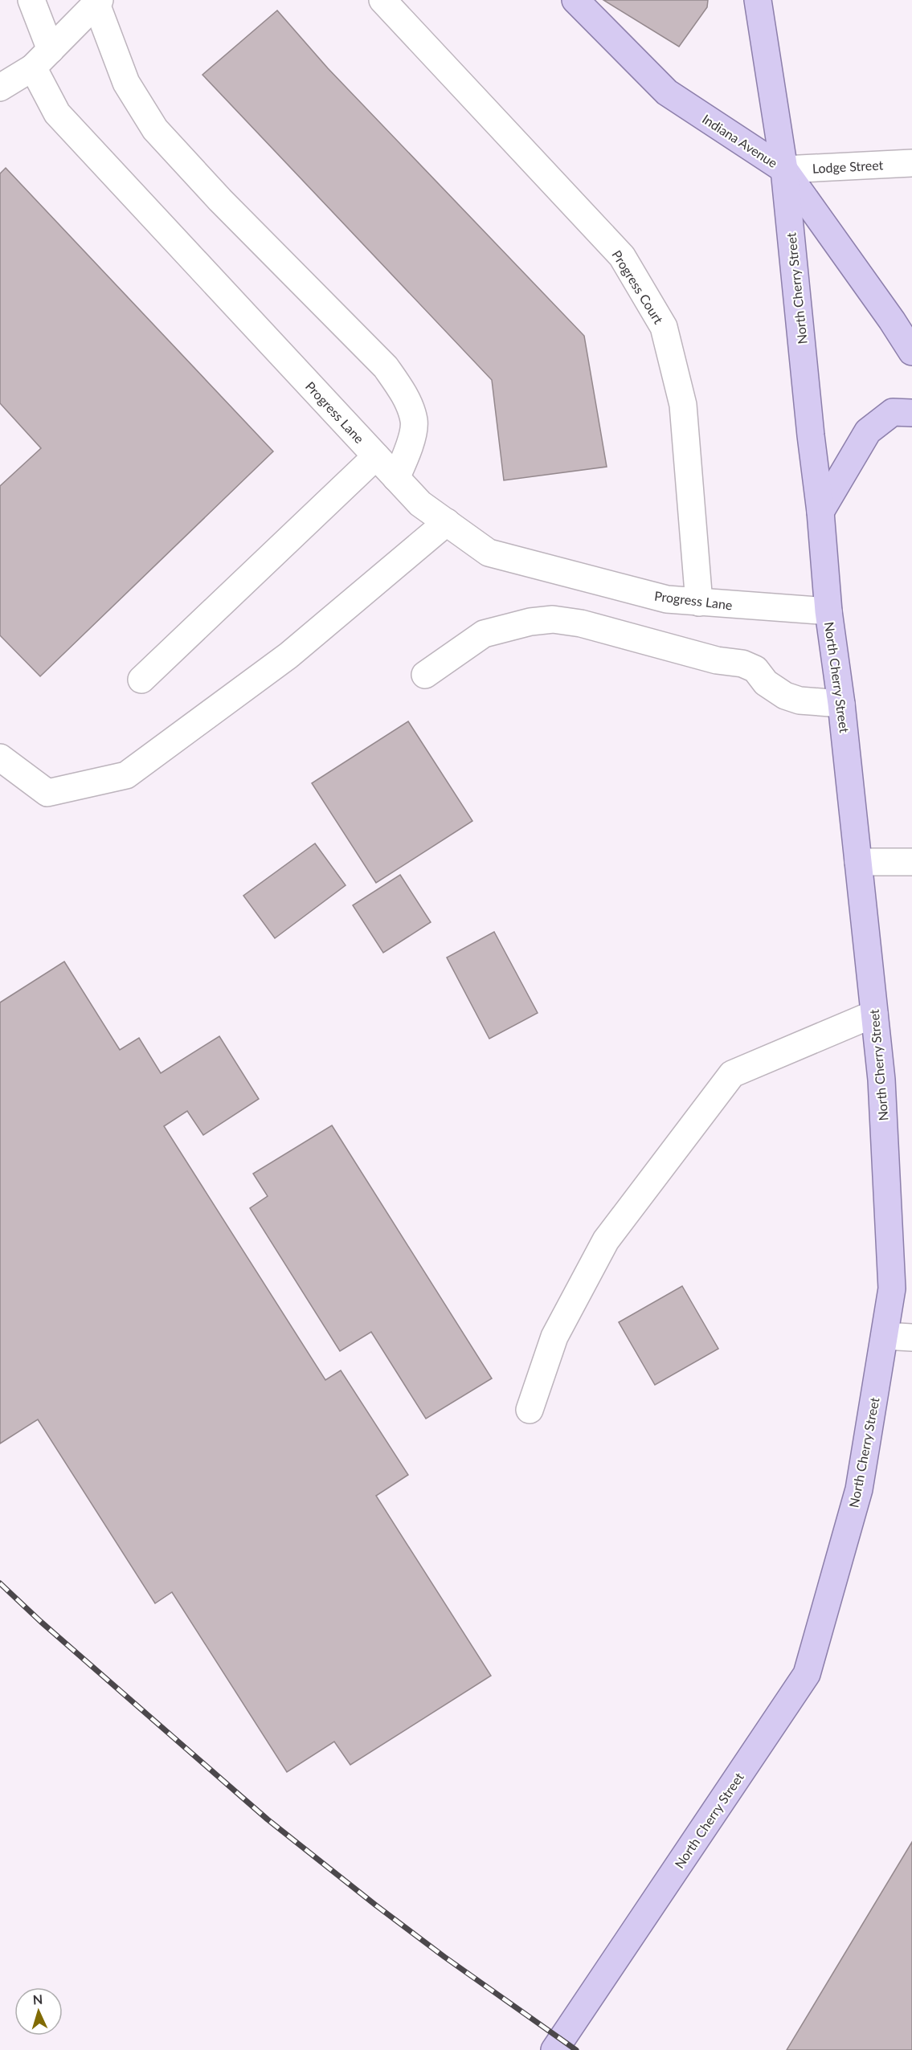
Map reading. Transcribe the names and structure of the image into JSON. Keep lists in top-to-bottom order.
{
  "streets": {
    "main road": ["Indiana Avenue", "North Cherry Street"],
    "street": ["Lodge Street", "Progress Court", "Progress Lane"]
  },
  "crossings": [
    ["Indiana Avenue", "Lodge Street"],
    ["Indiana Avenue", "North Cherry Street"],
    ["Lodge Street", "North Cherry Street"],
    ["Progress Court", "Progress Lane"],
    ["North Cherry Street", "Progress Lane"]
  ],
  "north": "top"
}
